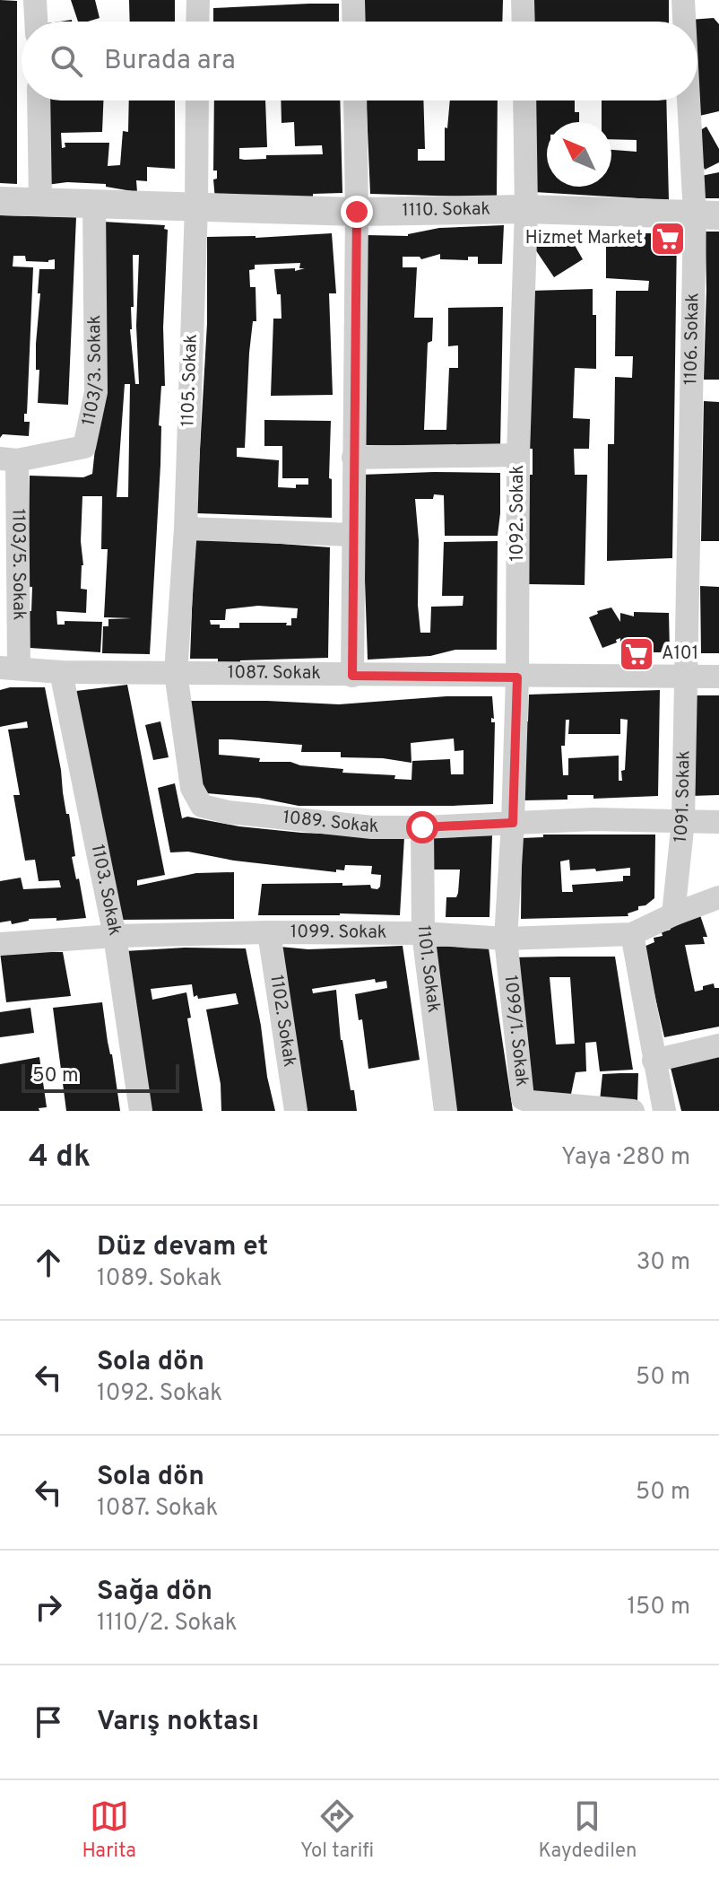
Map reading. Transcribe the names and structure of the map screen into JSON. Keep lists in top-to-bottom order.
{
  "streets": {
    "street": [
      "1110. Sokak",
      "1106. Sokak",
      "1103/3. Sokak",
      "1105. Sokak",
      "1092. Sokak",
      "1103/5. Sokak",
      "1087. Sokak",
      "1091. Sokak",
      "1089. Sokak",
      "1103. Sokak",
      "1099. Sokak",
      "1101. Sokak",
      "1102. Sokak",
      "1099/1. Sokak"
    ]
  },
  "crossings": [
    ["1110. Sokak", "1106. Sokak"],
    ["1110. Sokak", "1103/3. Sokak"],
    ["1110. Sokak", "1105. Sokak"],
    ["1110. Sokak", "1092. Sokak"],
    ["1106. Sokak", "1087. Sokak"],
    ["1106. Sokak", "1091. Sokak"],
    ["1103/3. Sokak", "1103/5. Sokak"],
    ["1105. Sokak", "1087. Sokak"],
    ["1105. Sokak", "1089. Sokak"],
    ["1092. Sokak", "1087. Sokak"],
    ["1092. Sokak", "1089. Sokak"],
    ["1092. Sokak", "1099. Sokak"],
    ["1092. Sokak", "1099/1. Sokak"],
    ["1103/5. Sokak", "1087. Sokak"],
    ["1087. Sokak", "1091. Sokak"],
    ["1087. Sokak", "1089. Sokak"],
    ["1087. Sokak", "1103. Sokak"],
    ["1091. Sokak", "1089. Sokak"],
    ["1091. Sokak", "1099. Sokak"],
    ["1089. Sokak", "1101. Sokak"],
    ["1103. Sokak", "1099. Sokak"],
    ["1099. Sokak", "1101. Sokak"],
    ["1099. Sokak", "1102. Sokak"],
    ["1099. Sokak", "1099/1. Sokak"]
  ],
  "places": {
    "supermarket": ["Hizmet Market", "A101"]
  },
  "scale_bar": "50 m",
  "north": "top left",
  "page": {
    "search": "Burada ara",
    "scale": "50 m",
    "heading": ["4 dk", "Yaya · 280 m"],
    "list": [
      ["Düz devam et", "1089. Sokak", "30 m"],
      ["Sola dön", "1092. Sokak", "50 m"],
      ["Sola dön", "1087. Sokak", "50 m"],
      ["Sağa dön", "1110/2. Sokak", "150 m"],
      "Varış noktası"
    ],
    "nav": ["Harita", "Yol tarifi", "Kaydedilen"]
  }
}
